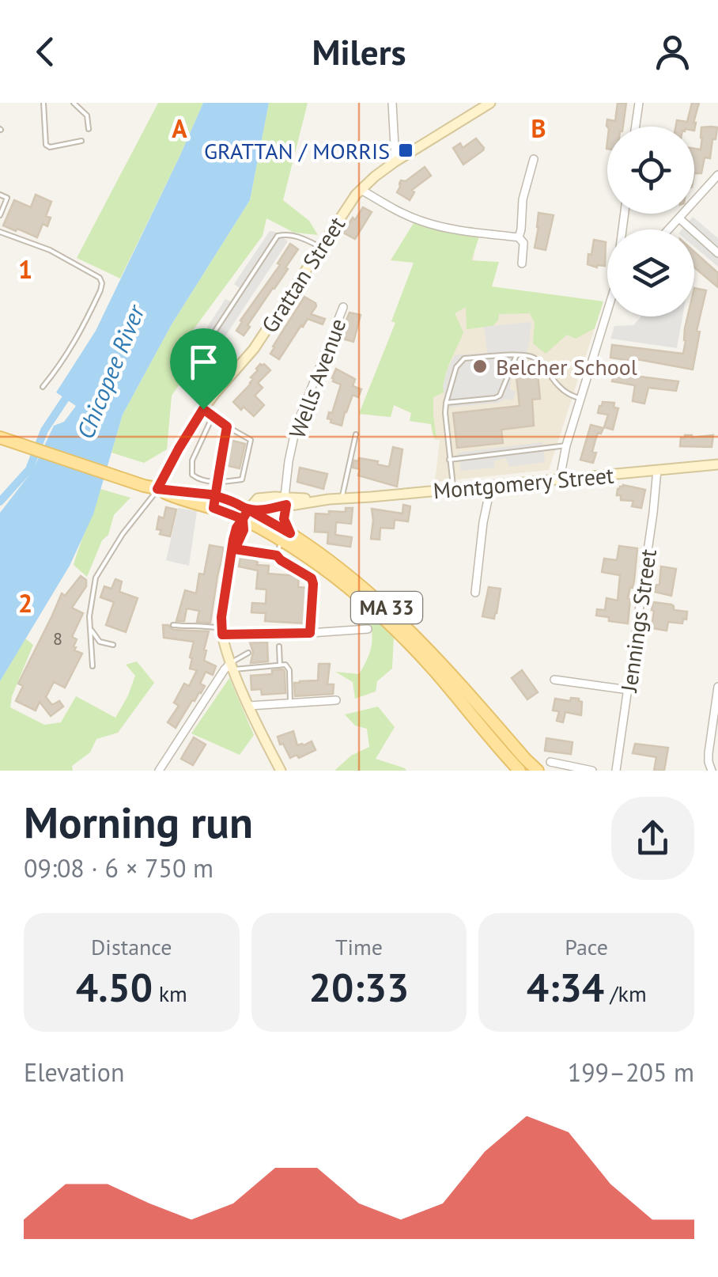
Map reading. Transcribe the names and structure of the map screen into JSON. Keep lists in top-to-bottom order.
{
  "streets": {
    "main road": ["Grattan Street", "Montgomery Street", "MA 33"],
    "street": ["Wells Avenue", "Jennings Street"]
  },
  "crossings": [
    ["Grattan Street", "MA 33"],
    ["Wells Avenue", "Montgomery Street"],
    ["Montgomery Street", "MA 33"],
    ["Montgomery Street", "Jennings Street"]
  ],
  "water": ["Chicopee River"],
  "places": {
    "transit": ["GRATTAN / MORRIS"],
    "other": ["Belcher School"]
  },
  "house_numbers": ["8"],
  "page": {
    "header": "Milers",
    "heading": ["Morning run", "09:08 · 6 × 750 m"],
    "stats": [
      ["Distance", "4.50 km"],
      ["Time", "20:33"],
      ["Pace", "4:34 /km"]
    ],
    "chart": ["Elevation", "199–205 m"]
  },
  "grid": {
    "columns": ["A", "B"],
    "rows": ["1", "2"]
  }
}
